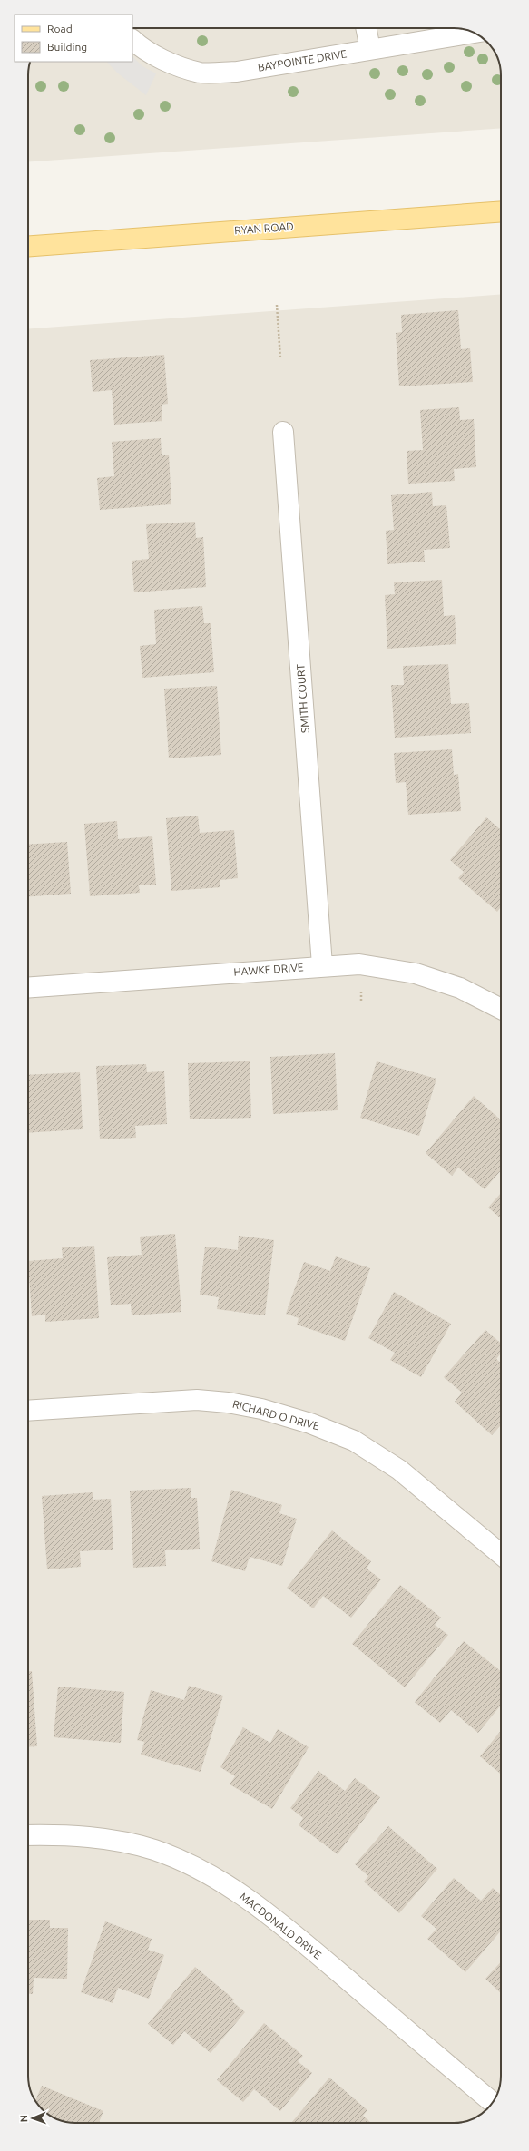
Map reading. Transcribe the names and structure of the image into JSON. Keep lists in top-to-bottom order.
{
  "streets": {
    "main road": ["RYAN ROAD"],
    "street": [
      "BAYPOINTE DRIVE",
      "SMITH COURT",
      "HAWKE DRIVE",
      "RICHARD O DRIVE",
      "MACDONALD DRIVE"
    ]
  },
  "crossings": [
    ["SMITH COURT", "HAWKE DRIVE"]
  ],
  "legend": ["Road", "Building"],
  "north": "left"
}
